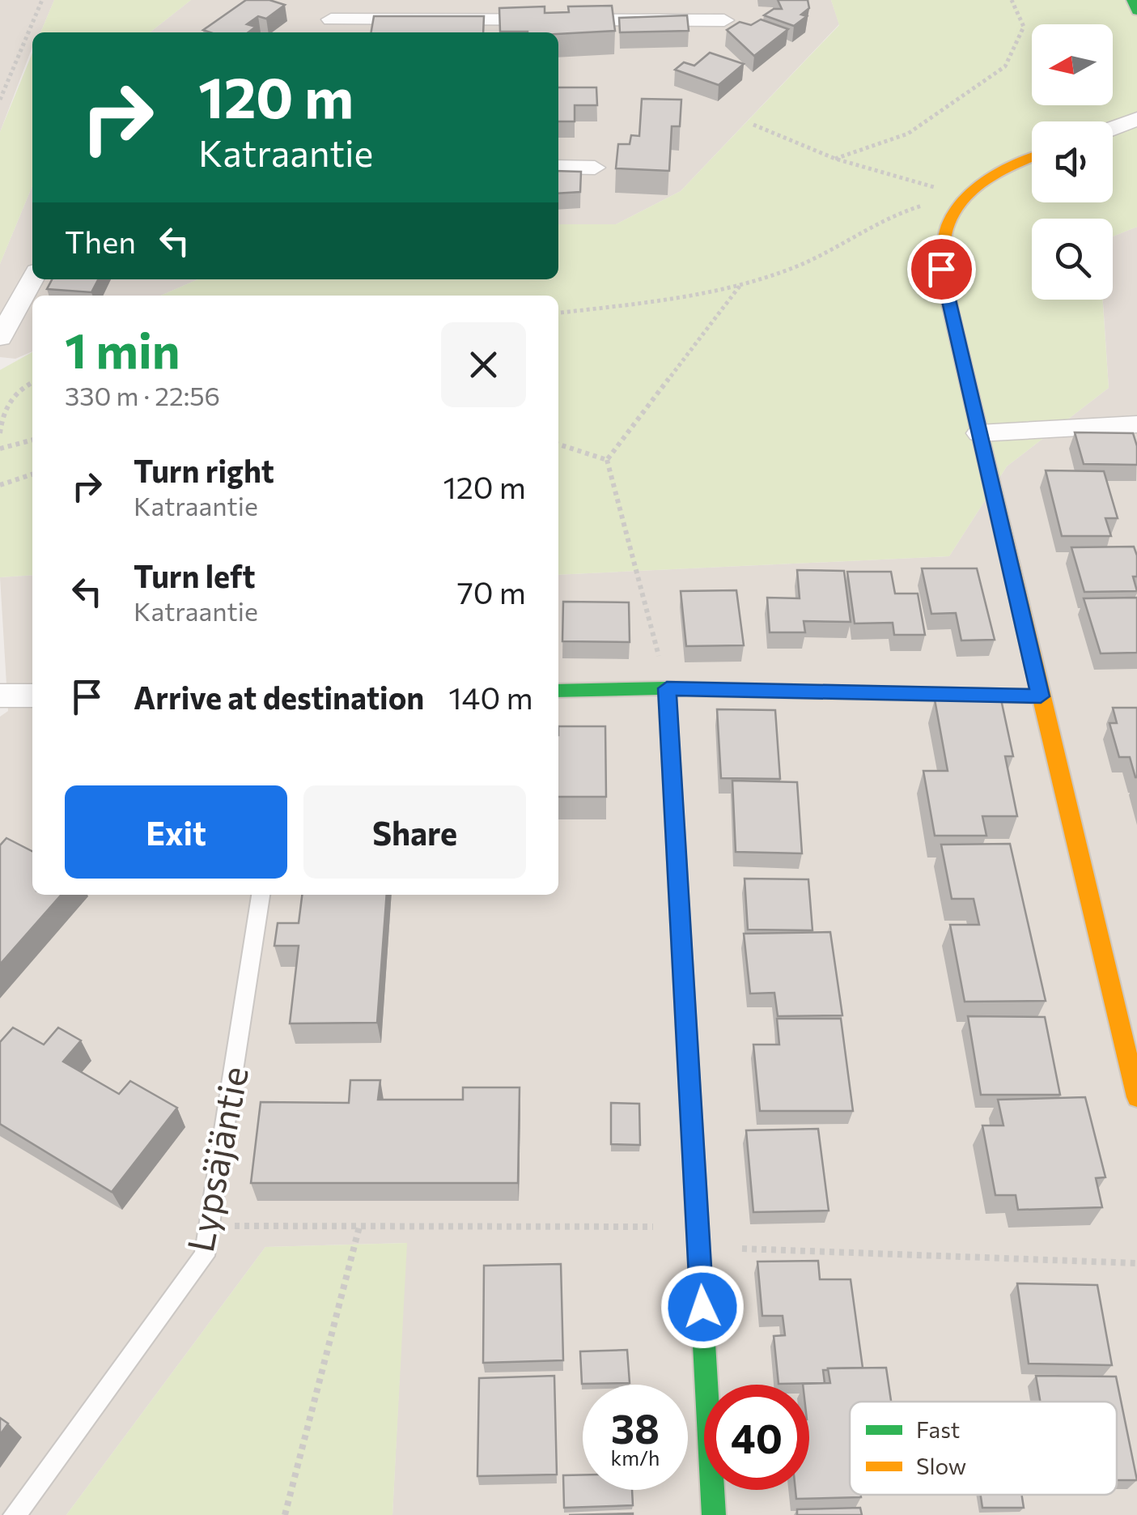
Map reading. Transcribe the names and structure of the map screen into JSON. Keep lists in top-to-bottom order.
{
  "streets": {
    "lane": ["Lypsäjäntie"]
  },
  "legend": ["Fast", "Slow"],
  "north": "left",
  "page": {
    "turn": ["120 m", "Katraantie"],
    "then": "Then",
    "heading": ["1 min", "330 m · 22:56"],
    "list": [
      {
        "name": "Turn right",
        "note": "Katraantie",
        "value": "120 m"
      },
      {
        "name": "Turn left",
        "note": "Katraantie",
        "value": "70 m"
      },
      {
        "name": "Arrive at destination",
        "value": "140 m"
      }
    ],
    "buttons": ["Exit", "Share"],
    "speed": "38 km/h",
    "limit": "40"
  }
}
